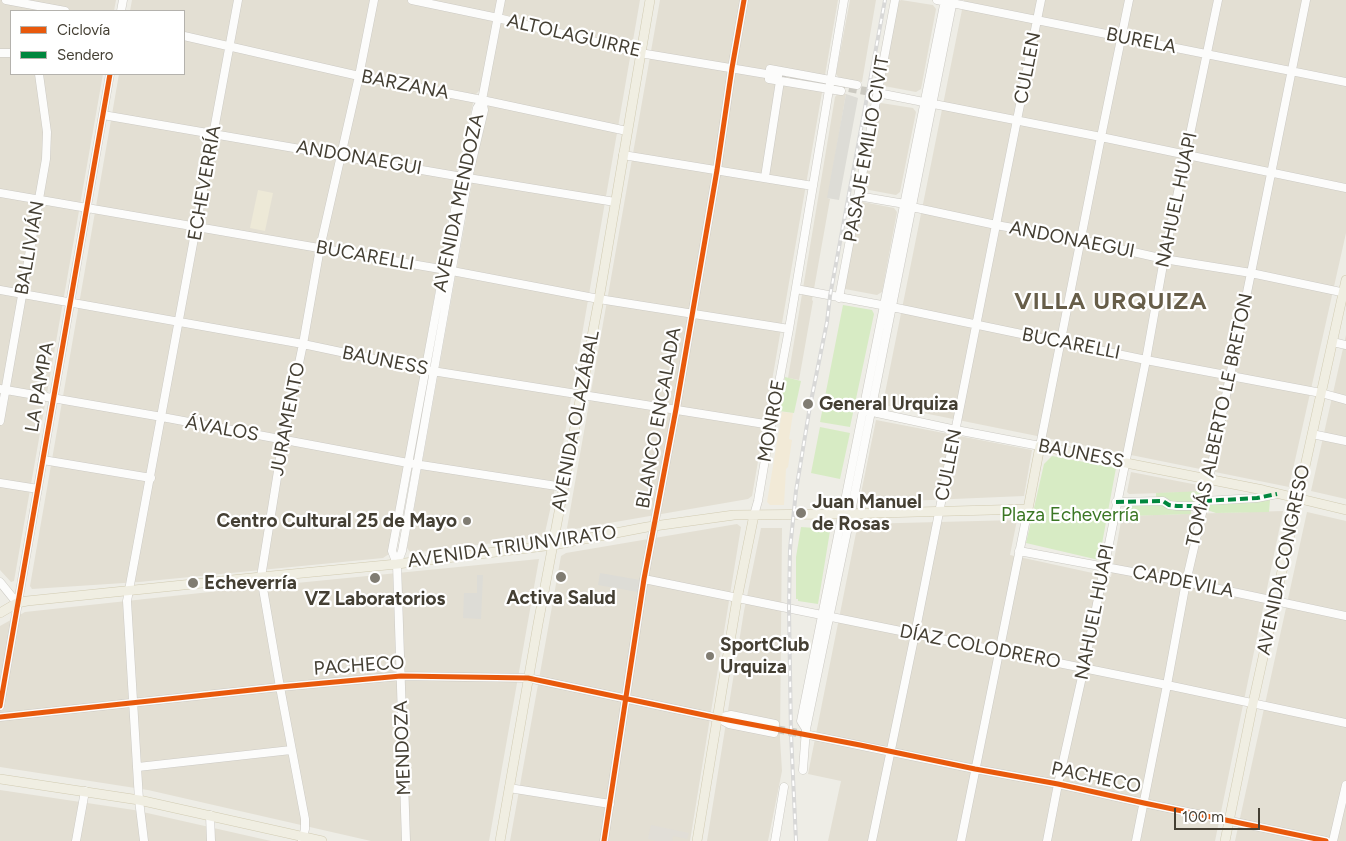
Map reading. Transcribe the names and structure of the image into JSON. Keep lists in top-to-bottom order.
{
  "streets": {
    "main road": [
      "BAUNESS",
      "AVENIDA OLAZÁBAL",
      "MONROE",
      "AVENIDA TRIUNVIRATO",
      "AVENIDA CONGRESO"
    ],
    "street": [
      "ALTOLAGUIRRE",
      "BURELA",
      "CULLEN",
      "BARZANA",
      "PASAJE EMILIO CIVIT",
      "ANDONAEGUI",
      "ECHEVERRÍA",
      "NAHUEL HUAPI",
      "AVENIDA MENDOZA",
      "BALLIVIÁN",
      "BUCARELLI",
      "LA PAMPA",
      "BLANCO ENCALADA",
      "JURAMENTO",
      "TOMÁS ALBERTO LE BRETON",
      "ÁVALOS",
      "CAPDEVILA",
      "DÍAZ COLODRERO",
      "PACHECO",
      "MENDOZA"
    ]
  },
  "crossings": [
    ["ALTOLAGUIRRE", "BLANCO ENCALADA"],
    ["ALTOLAGUIRRE", "AVENIDA OLAZÁBAL"],
    ["ALTOLAGUIRRE", "MONROE"],
    ["BURELA", "CULLEN"],
    ["BURELA", "NAHUEL HUAPI"],
    ["BURELA", "TOMÁS ALBERTO LE BRETON"],
    ["CULLEN", "ANDONAEGUI"],
    ["CULLEN", "BUCARELLI"],
    ["CULLEN", "BAUNESS"],
    ["CULLEN", "AVENIDA TRIUNVIRATO"],
    ["CULLEN", "DÍAZ COLODRERO"],
    ["CULLEN", "PACHECO"],
    ["BARZANA", "ECHEVERRÍA"],
    ["BARZANA", "AVENIDA MENDOZA"],
    ["BARZANA", "JURAMENTO"],
    ["BARZANA", "AVENIDA OLAZÁBAL"],
    ["PASAJE EMILIO CIVIT", "ANDONAEGUI"],
    ["PASAJE EMILIO CIVIT", "BUCARELLI"],
    ["ANDONAEGUI", "ECHEVERRÍA"],
    ["ANDONAEGUI", "NAHUEL HUAPI"],
    ["ANDONAEGUI", "AVENIDA MENDOZA"],
    ["ANDONAEGUI", "LA PAMPA"],
    ["ANDONAEGUI", "JURAMENTO"],
    ["ANDONAEGUI", "TOMÁS ALBERTO LE BRETON"],
    ["ANDONAEGUI", "AVENIDA OLAZÁBAL"],
    ["ANDONAEGUI", "AVENIDA CONGRESO"],
    ["ECHEVERRÍA", "BUCARELLI"],
    ["ECHEVERRÍA", "BAUNESS"],
    ["ECHEVERRÍA", "ÁVALOS"],
    ["ECHEVERRÍA", "AVENIDA TRIUNVIRATO"],
    ["ECHEVERRÍA", "PACHECO"],
    ["NAHUEL HUAPI", "BUCARELLI"],
    ["NAHUEL HUAPI", "BAUNESS"],
    ["NAHUEL HUAPI", "CAPDEVILA"],
    ["NAHUEL HUAPI", "DÍAZ COLODRERO"],
    ["NAHUEL HUAPI", "PACHECO"],
    ["AVENIDA MENDOZA", "BUCARELLI"],
    ["AVENIDA MENDOZA", "BAUNESS"],
    ["AVENIDA MENDOZA", "ÁVALOS"],
    ["AVENIDA MENDOZA", "AVENIDA TRIUNVIRATO"],
    ["AVENIDA MENDOZA", "MENDOZA"],
    ["BALLIVIÁN", "BUCARELLI"],
    ["BALLIVIÁN", "BAUNESS"],
    ["BALLIVIÁN", "ÁVALOS"],
    ["BUCARELLI", "LA PAMPA"],
    ["BUCARELLI", "BLANCO ENCALADA"],
    ["BUCARELLI", "JURAMENTO"],
    ["BUCARELLI", "TOMÁS ALBERTO LE BRETON"],
    ["BUCARELLI", "AVENIDA OLAZÁBAL"],
    ["BUCARELLI", "MONROE"],
    ["BUCARELLI", "AVENIDA CONGRESO"],
    ["BAUNESS", "LA PAMPA"],
    ["BAUNESS", "BLANCO ENCALADA"],
    ["BAUNESS", "JURAMENTO"],
    ["BAUNESS", "TOMÁS ALBERTO LE BRETON"],
    ["BAUNESS", "AVENIDA OLAZÁBAL"],
    ["BAUNESS", "MONROE"],
    ["BAUNESS", "AVENIDA CONGRESO"],
    ["LA PAMPA", "ÁVALOS"],
    ["LA PAMPA", "AVENIDA TRIUNVIRATO"],
    ["BLANCO ENCALADA", "AVENIDA TRIUNVIRATO"],
    ["BLANCO ENCALADA", "DÍAZ COLODRERO"],
    ["BLANCO ENCALADA", "PACHECO"],
    ["JURAMENTO", "ÁVALOS"],
    ["JURAMENTO", "AVENIDA TRIUNVIRATO"],
    ["JURAMENTO", "PACHECO"],
    ["TOMÁS ALBERTO LE BRETON", "CAPDEVILA"],
    ["TOMÁS ALBERTO LE BRETON", "DÍAZ COLODRERO"],
    ["TOMÁS ALBERTO LE BRETON", "PACHECO"],
    ["AVENIDA OLAZÁBAL", "ÁVALOS"],
    ["AVENIDA OLAZÁBAL", "AVENIDA TRIUNVIRATO"],
    ["AVENIDA OLAZÁBAL", "PACHECO"],
    ["MONROE", "AVENIDA TRIUNVIRATO"],
    ["MONROE", "DÍAZ COLODRERO"],
    ["MONROE", "PACHECO"],
    ["AVENIDA TRIUNVIRATO", "MENDOZA"],
    ["AVENIDA CONGRESO", "CAPDEVILA"],
    ["AVENIDA CONGRESO", "DÍAZ COLODRERO"],
    ["AVENIDA CONGRESO", "PACHECO"],
    ["PACHECO", "MENDOZA"]
  ],
  "districts": ["VILLA URQUIZA"],
  "parks": ["Plaza Echeverría"],
  "places": [
    "General Urquiza",
    "Juan Manuel de Rosas",
    "Centro Cultural 25 de Mayo",
    "Activa Salud",
    "VZ Laboratorios",
    "Echeverría",
    "SportClub Urquiza"
  ],
  "legend": ["Ciclovía", "Sendero"],
  "scale_bar": "100 m"
}
